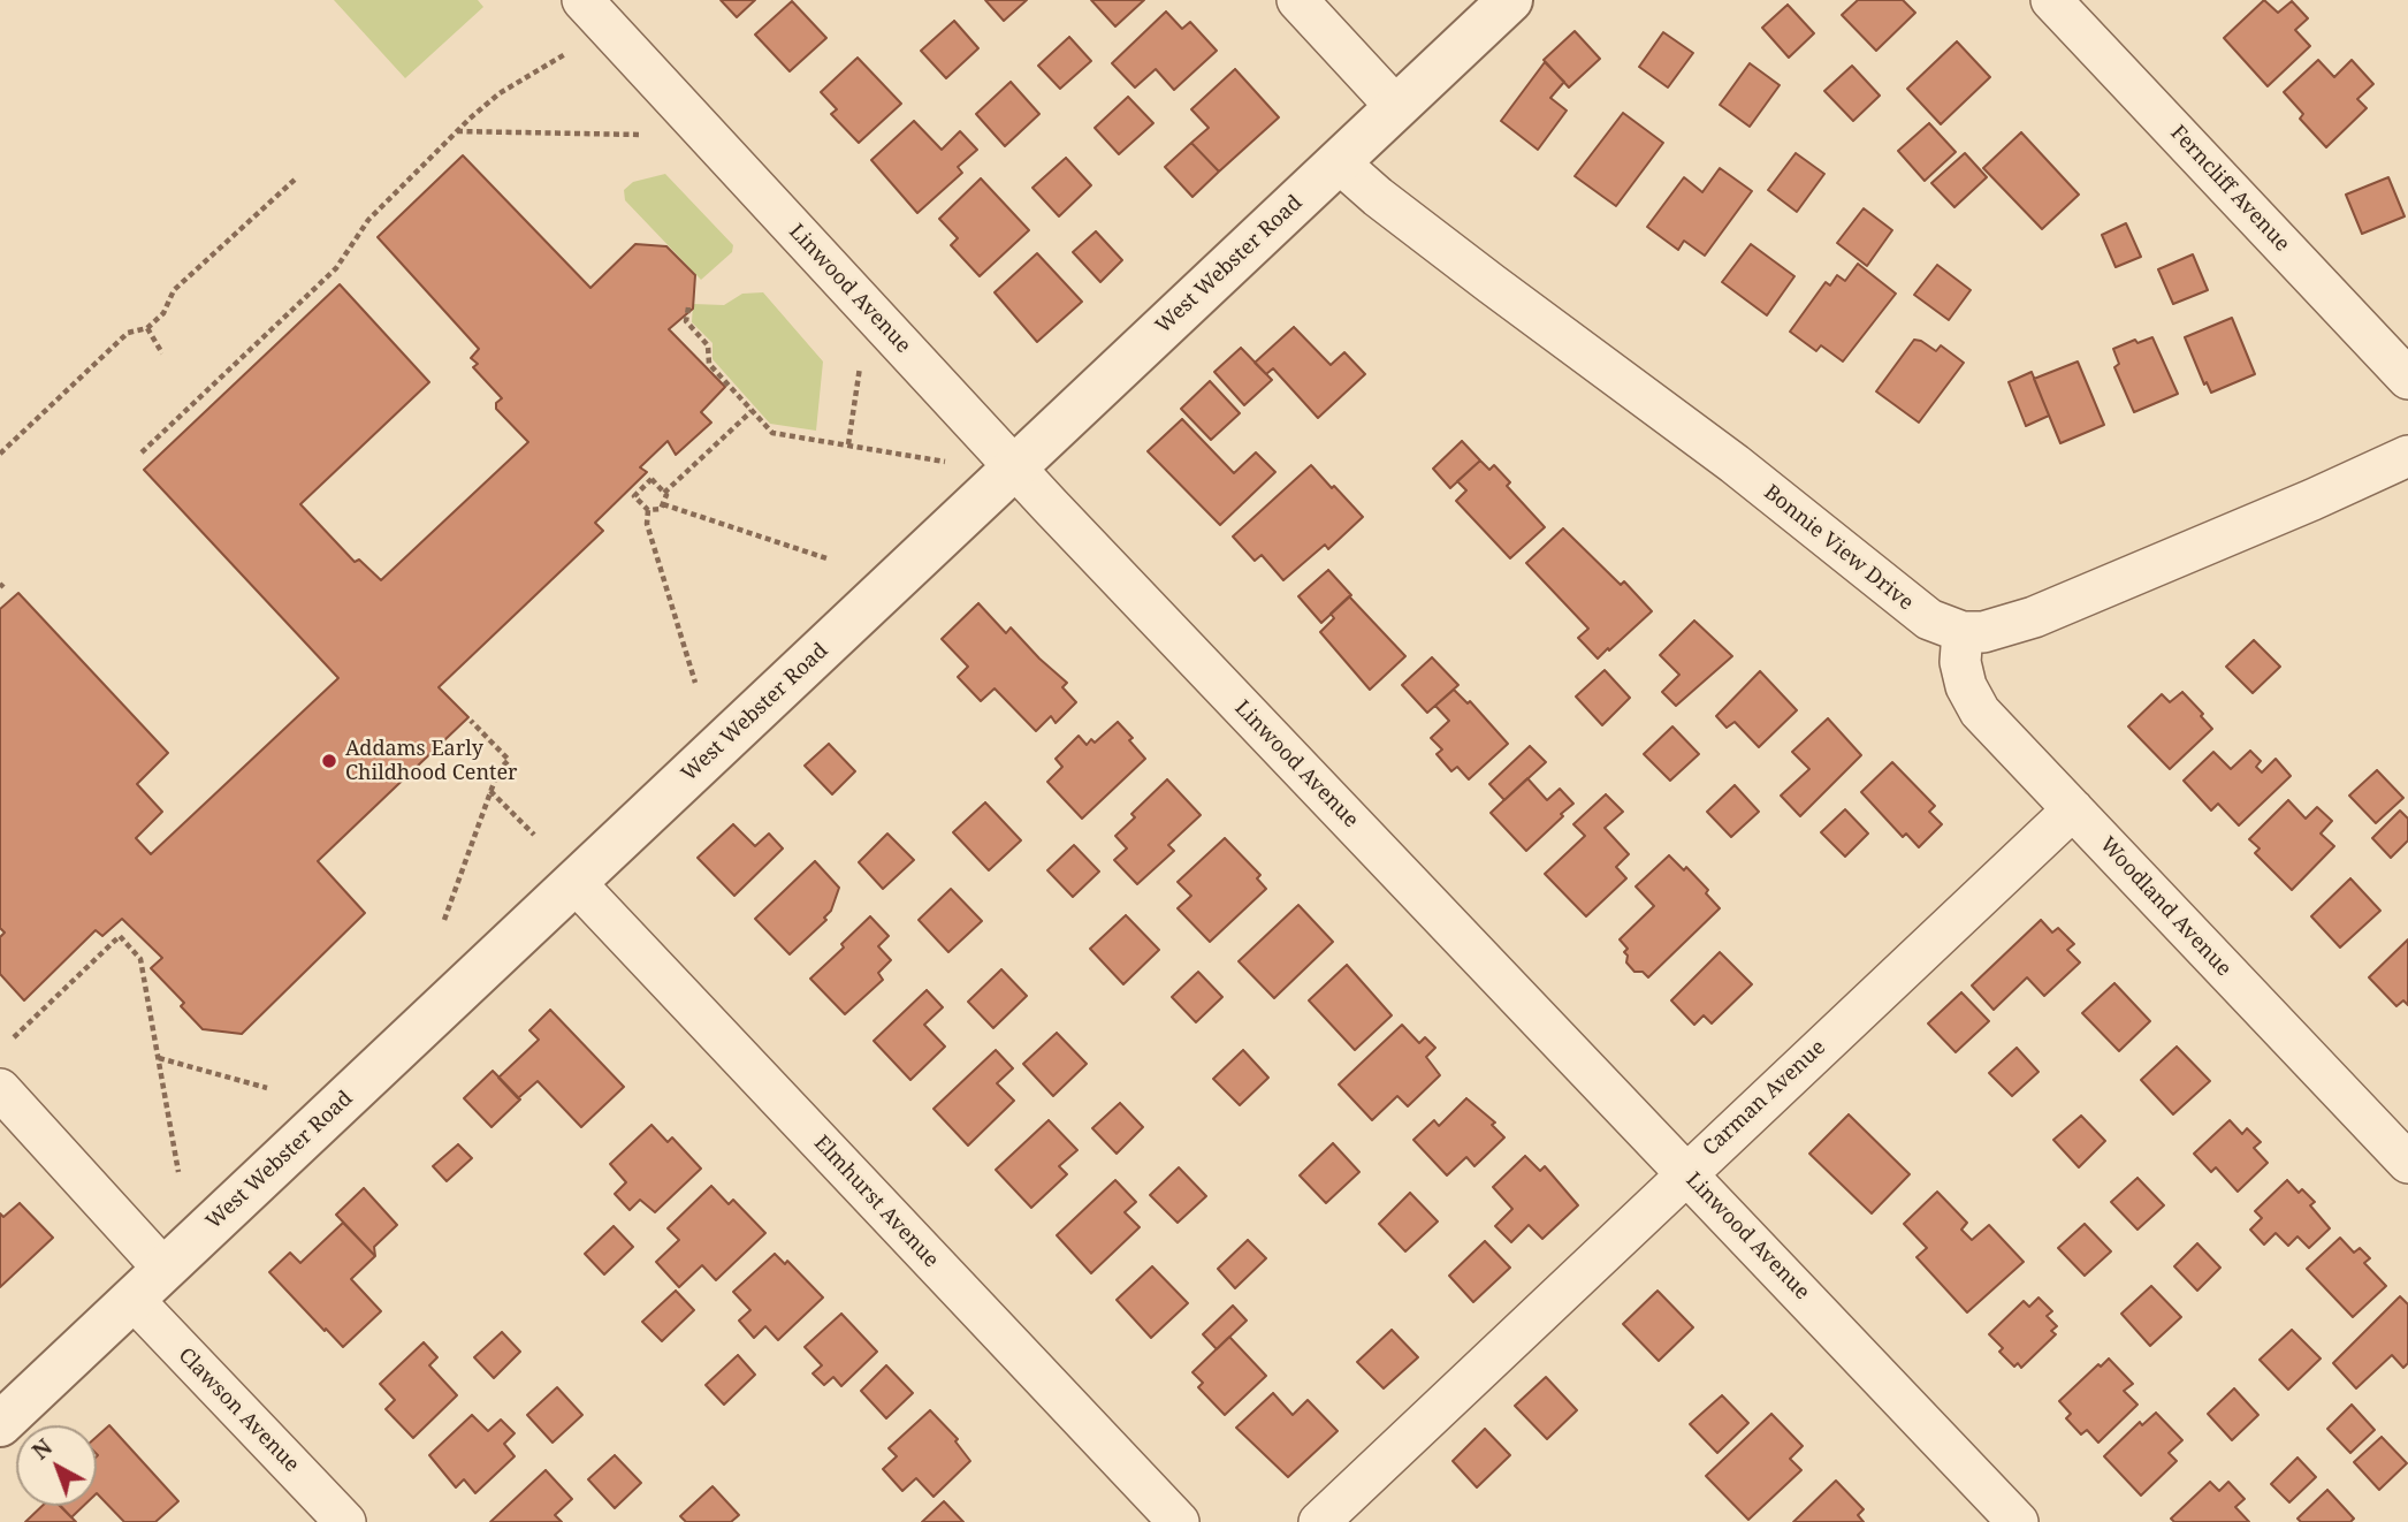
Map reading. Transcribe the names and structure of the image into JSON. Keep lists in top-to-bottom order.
{
  "streets": {
    "street": [
      "Ferncliff Avenue",
      "West Webster Road",
      "Linwood Avenue",
      "Bonnie View Drive",
      "Woodland Avenue",
      "Carman Avenue",
      "Elmhurst Avenue",
      "Clawson Avenue"
    ]
  },
  "crossings": [
    ["West Webster Road", "Linwood Avenue"],
    ["West Webster Road", "Bonnie View Drive"],
    ["West Webster Road", "Elmhurst Avenue"],
    ["West Webster Road", "Clawson Avenue"],
    ["Linwood Avenue", "Carman Avenue"],
    ["Bonnie View Drive", "Woodland Avenue"],
    ["Woodland Avenue", "Carman Avenue"]
  ],
  "places": ["Addams Early Childhood Center"],
  "north": "top left"
}
